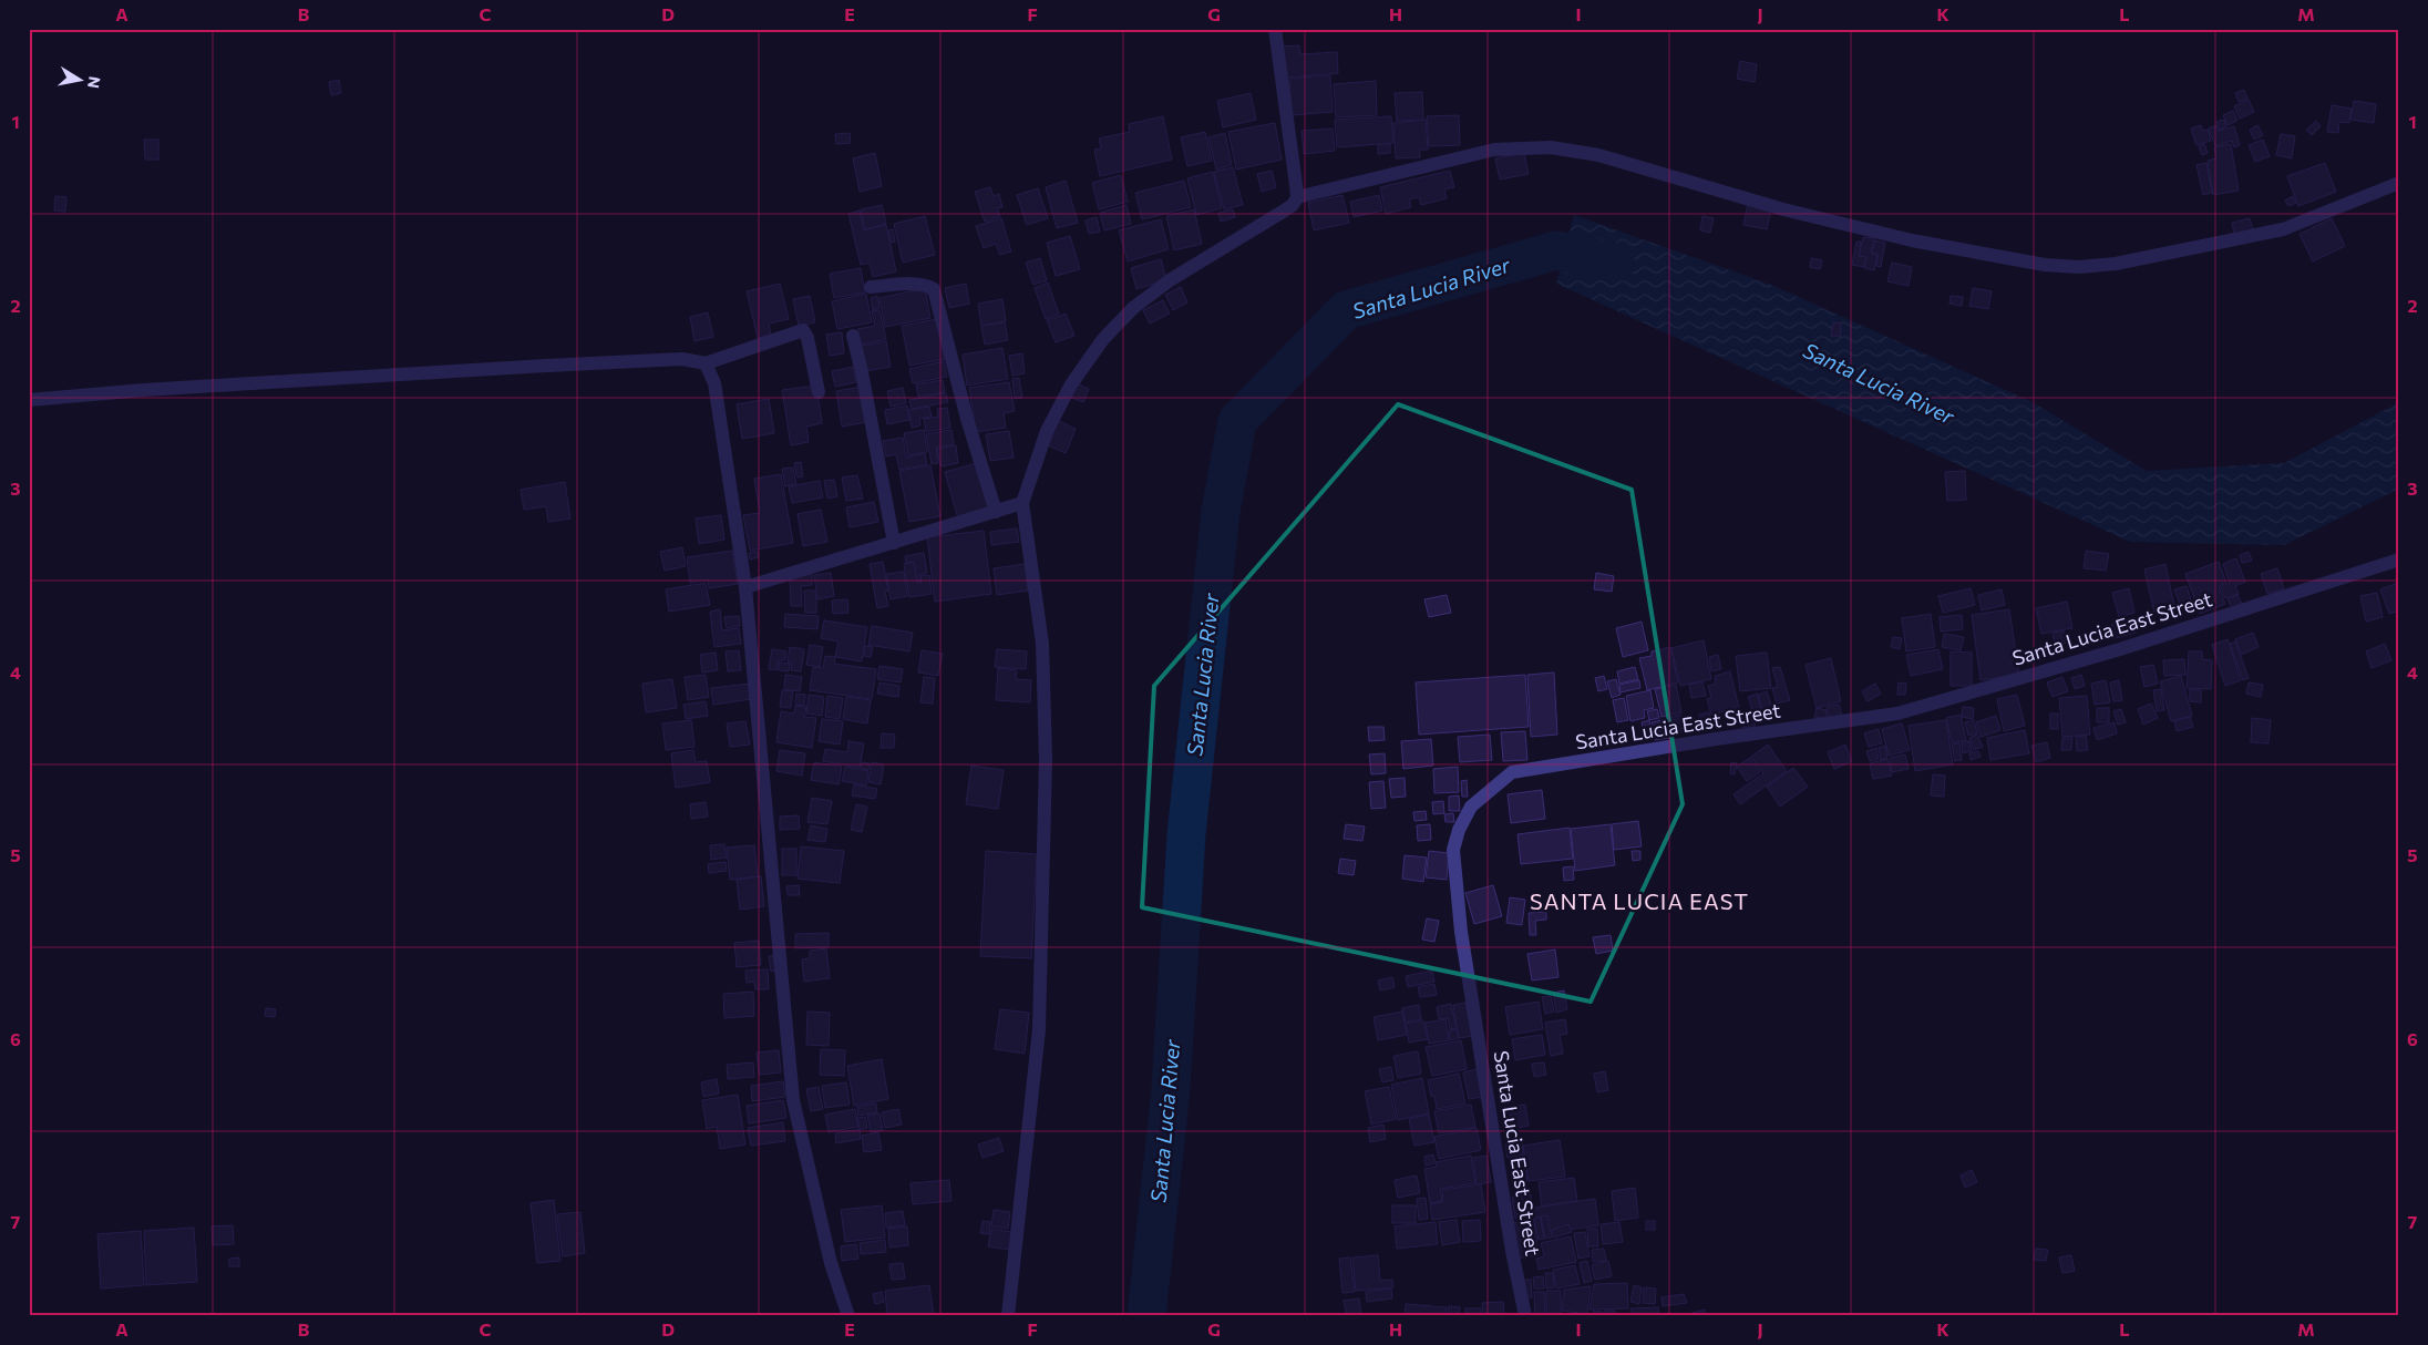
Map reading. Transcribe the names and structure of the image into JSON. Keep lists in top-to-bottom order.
{
  "streets": {
    "street": ["Santa Lucia East Street"]
  },
  "districts": ["SANTA LUCIA EAST"],
  "water": ["Santa Lucia River"],
  "north": "right",
  "grid": {
    "columns": [
      "A",
      "B",
      "C",
      "D",
      "E",
      "F",
      "G",
      "H",
      "I",
      "J",
      "K",
      "L",
      "M"
    ],
    "rows": [
      "1",
      "2",
      "3",
      "4",
      "5",
      "6",
      "7"
    ]
  }
}
